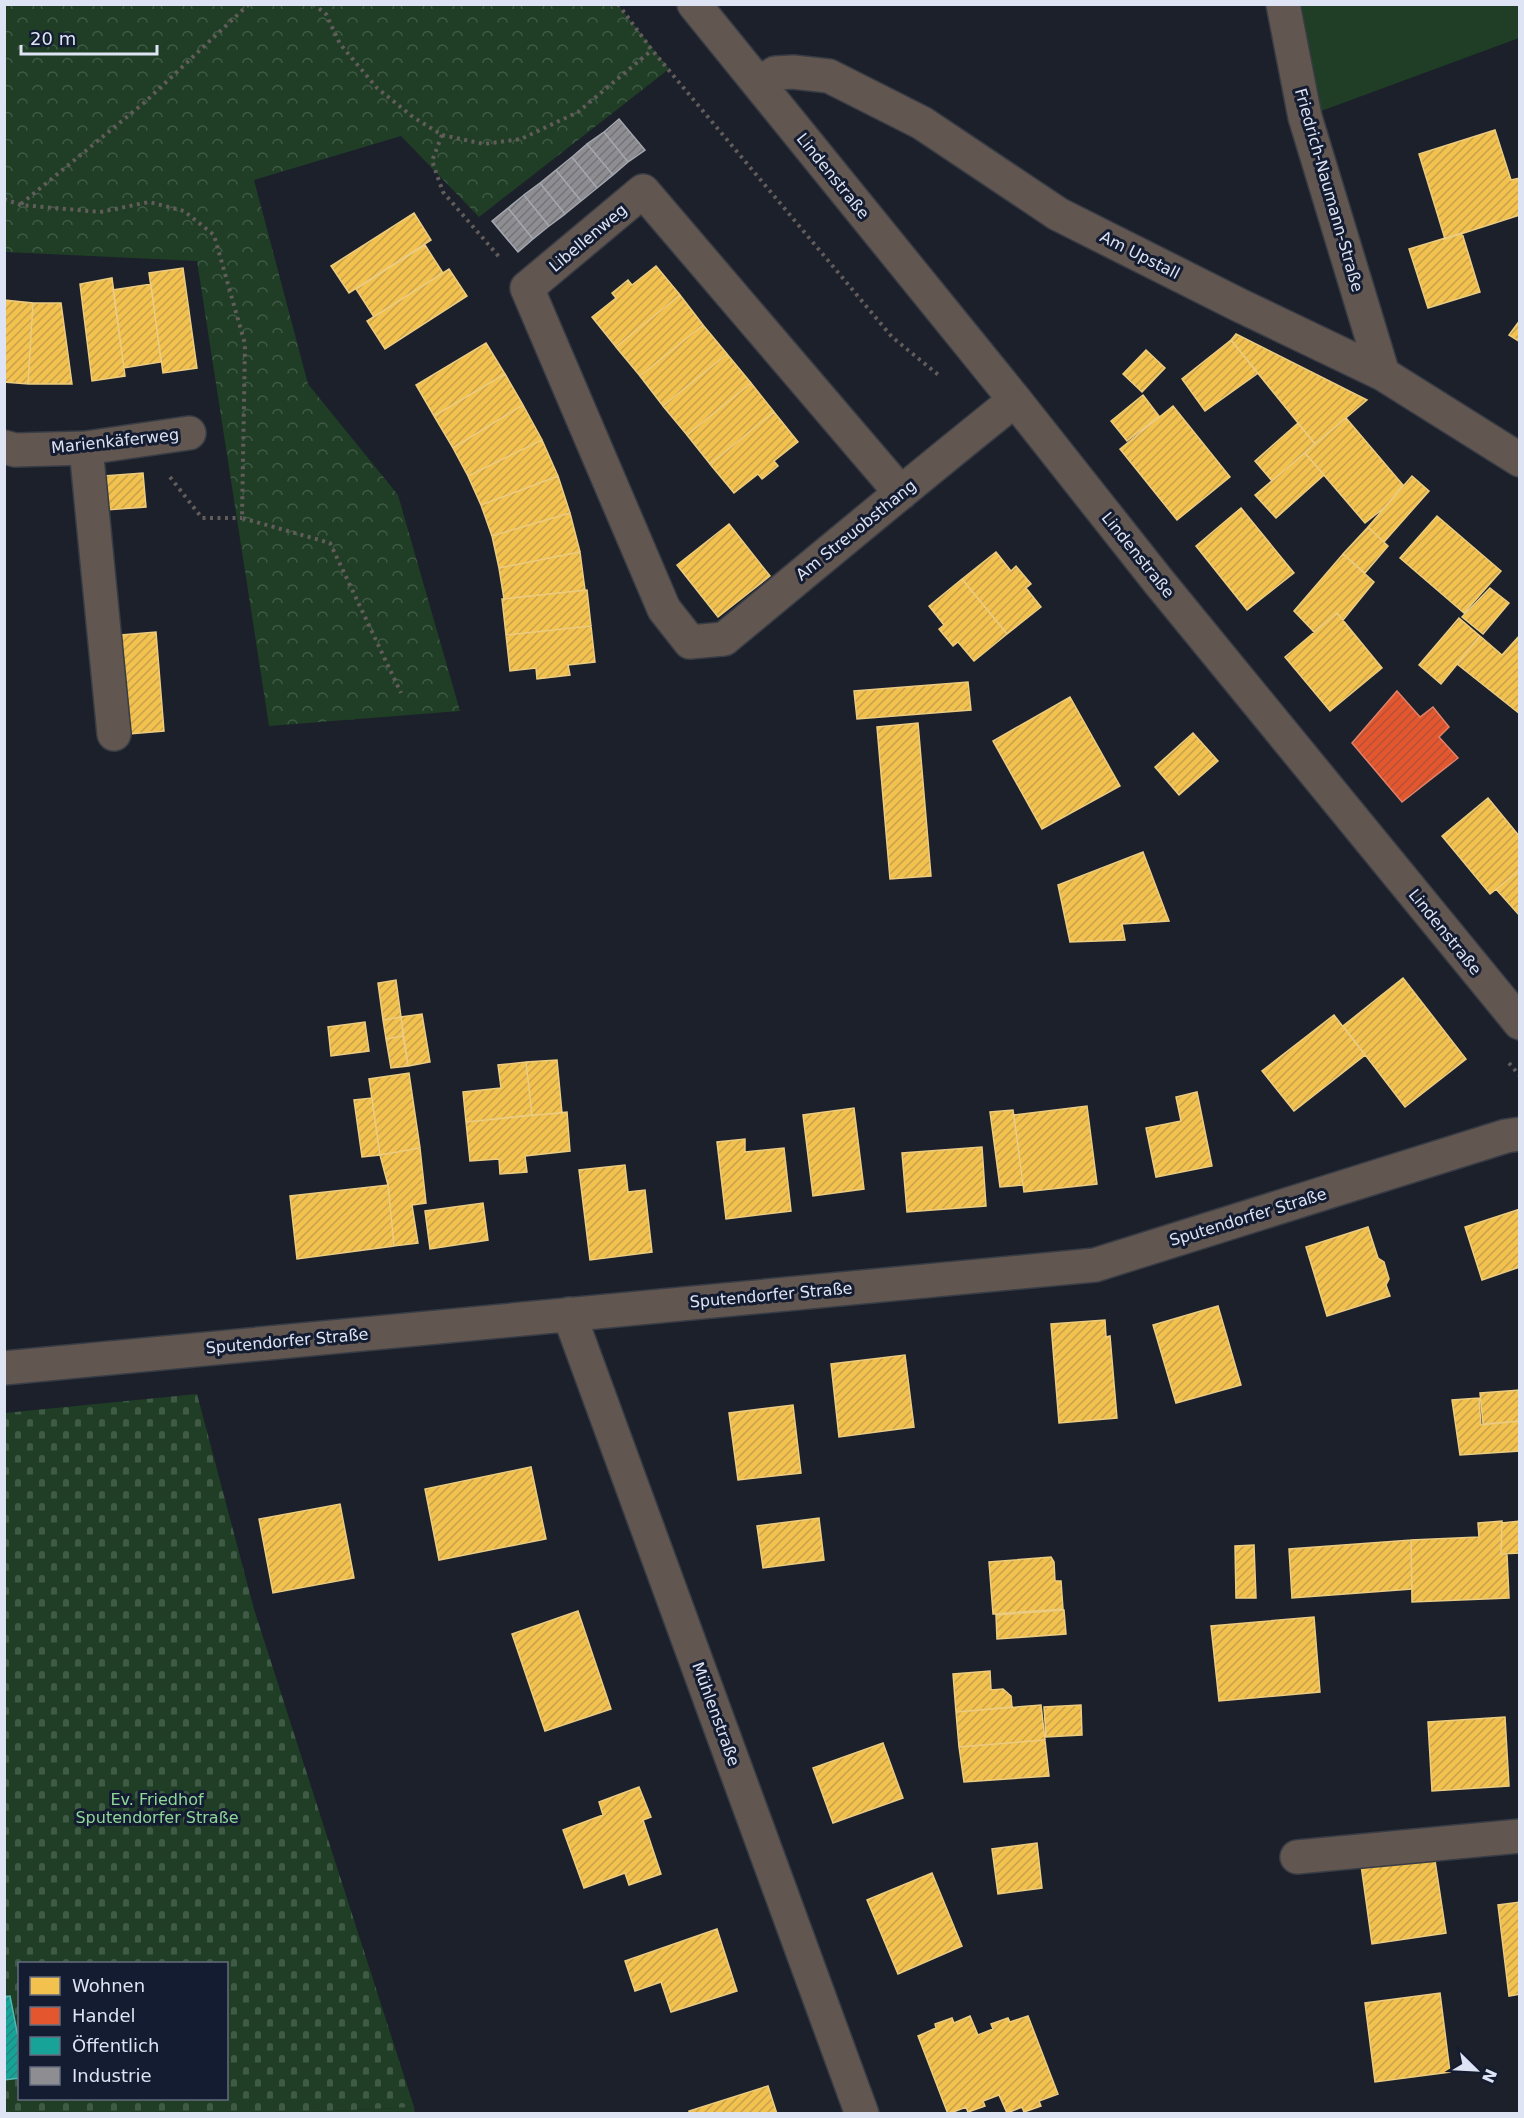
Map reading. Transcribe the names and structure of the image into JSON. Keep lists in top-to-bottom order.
{
  "streets": {
    "street": [
      "Lindenstraße",
      "Friedrich-Naumann-Straße",
      "Libellenweg",
      "Am Upstall",
      "Marienkäferweg",
      "Am Streuobsthang",
      "Sputendorfer Straße",
      "Mühlenstraße"
    ]
  },
  "crossings": [
    ["Lindenstraße", "Am Upstall"],
    ["Lindenstraße", "Am Streuobsthang"],
    ["Friedrich-Naumann-Straße", "Am Upstall"],
    ["Libellenweg", "Am Streuobsthang"],
    ["Sputendorfer Straße", "Mühlenstraße"]
  ],
  "parks": ["Ev. Friedhof Sputendorfer Straße"],
  "legend": [
    "Wohnen",
    "Handel",
    "Öffentlich",
    "Industrie"
  ],
  "scale_bar": "20 m",
  "north": "bottom right"
}
